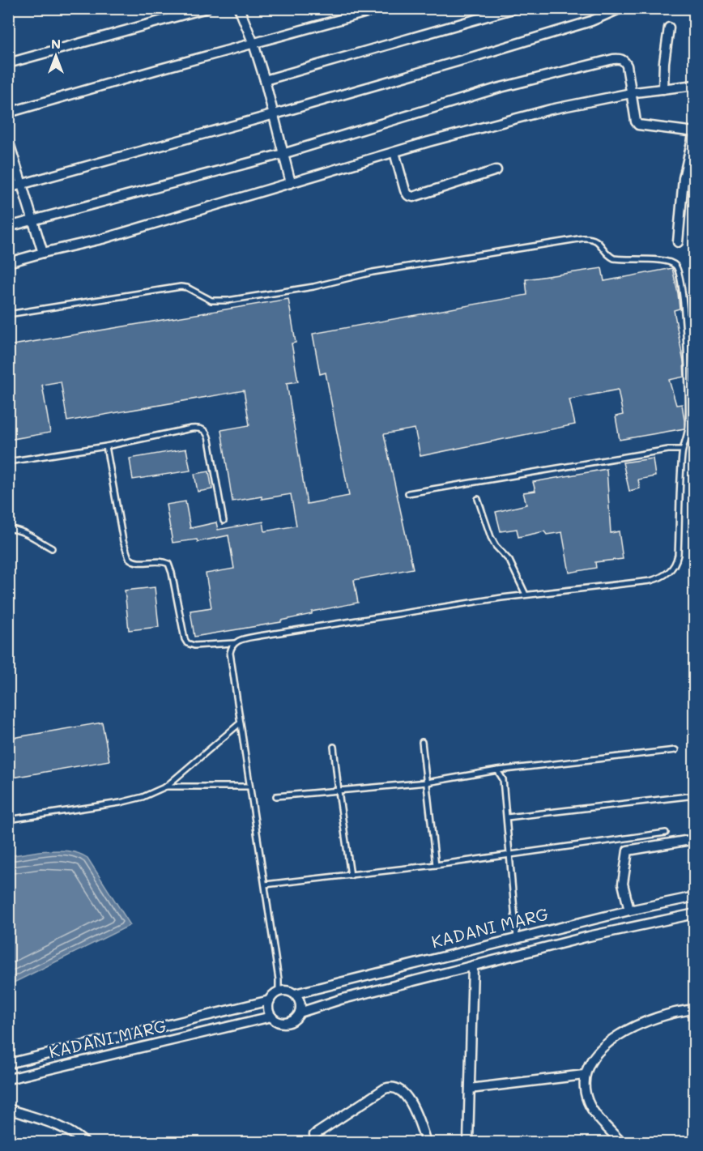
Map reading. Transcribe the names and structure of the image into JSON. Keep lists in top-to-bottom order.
{
  "streets": {
    "street": ["KADANI MARG"]
  },
  "north": "top"
}
